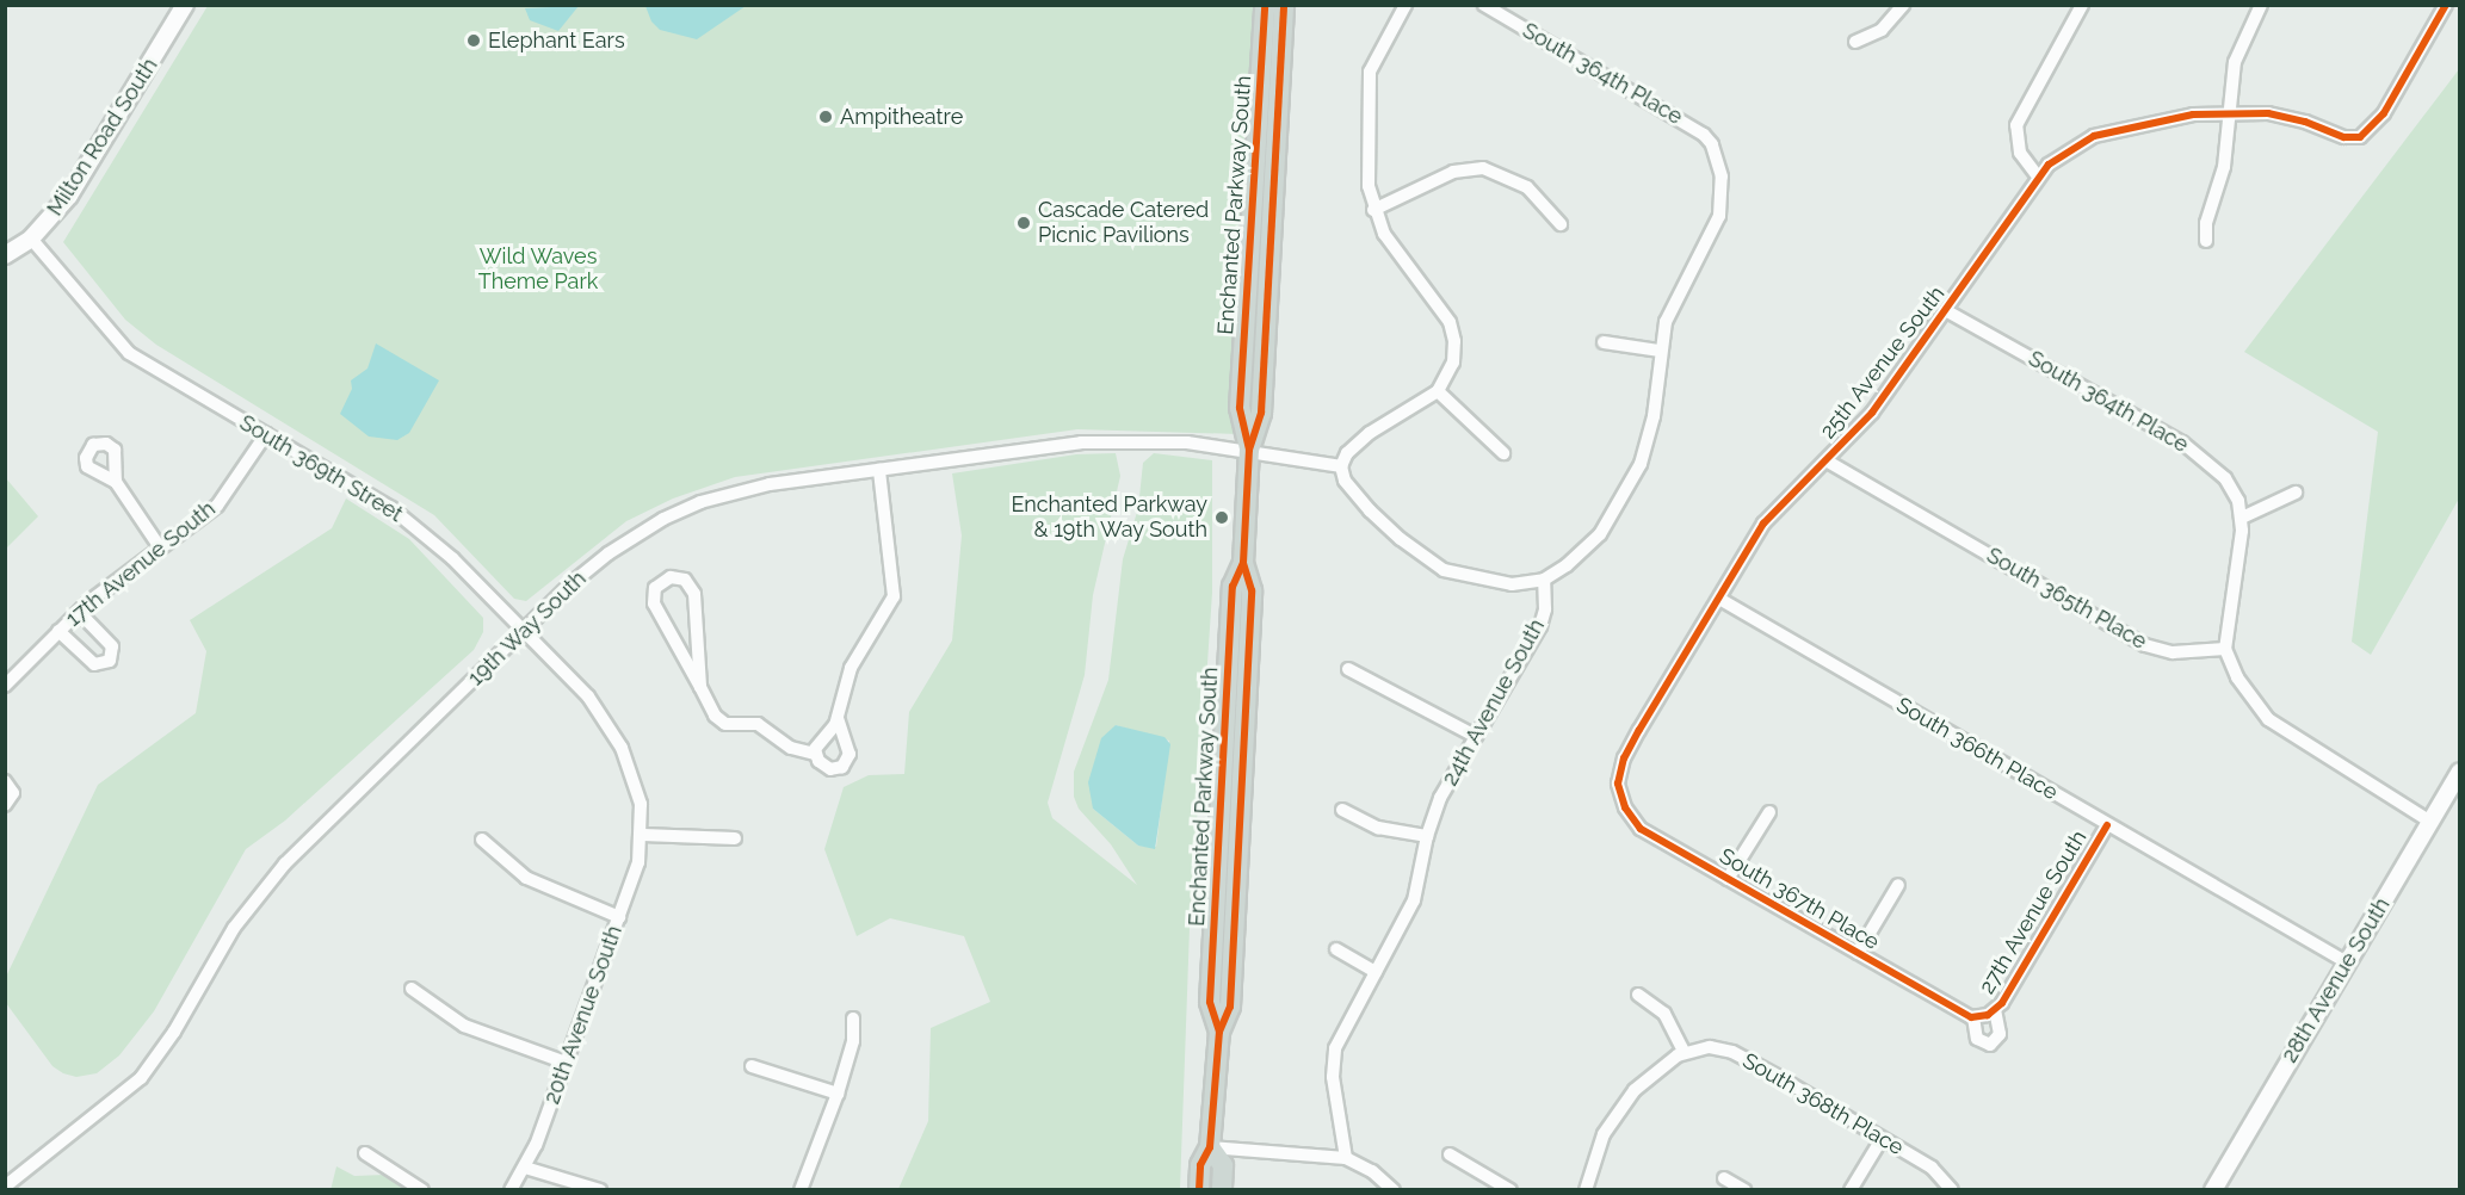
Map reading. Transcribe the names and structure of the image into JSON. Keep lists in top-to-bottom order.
{
  "streets": {
    "main road": ["Enchanted Parkway South"],
    "street": [
      "South 364th Place",
      "Milton Road South",
      "25th Avenue South",
      "South 369th Street",
      "17th Avenue South",
      "South 365th Place",
      "19th Way South",
      "24th Avenue South",
      "South 366th Place",
      "South 367th Place",
      "27th Avenue South",
      "28th Avenue South",
      "20th Avenue South",
      "South 368th Place"
    ]
  },
  "crossings": [
    ["South 364th Place", "25th Avenue South"],
    ["Milton Road South", "South 369th Street"],
    ["Enchanted Parkway South", "19th Way South"],
    ["25th Avenue South", "South 365th Place"],
    ["25th Avenue South", "South 366th Place"],
    ["25th Avenue South", "South 367th Place"],
    ["South 369th Street", "17th Avenue South"],
    ["South 369th Street", "19th Way South"],
    ["South 369th Street", "20th Avenue South"],
    ["South 366th Place", "27th Avenue South"],
    ["South 366th Place", "28th Avenue South"]
  ],
  "parks": ["Wild Waves Theme Park"],
  "places": [
    "Elephant Ears",
    "Ampitheatre",
    "Cascade Catered Picnic Pavilions",
    "Enchanted Parkway & 19th Way South"
  ]
}
